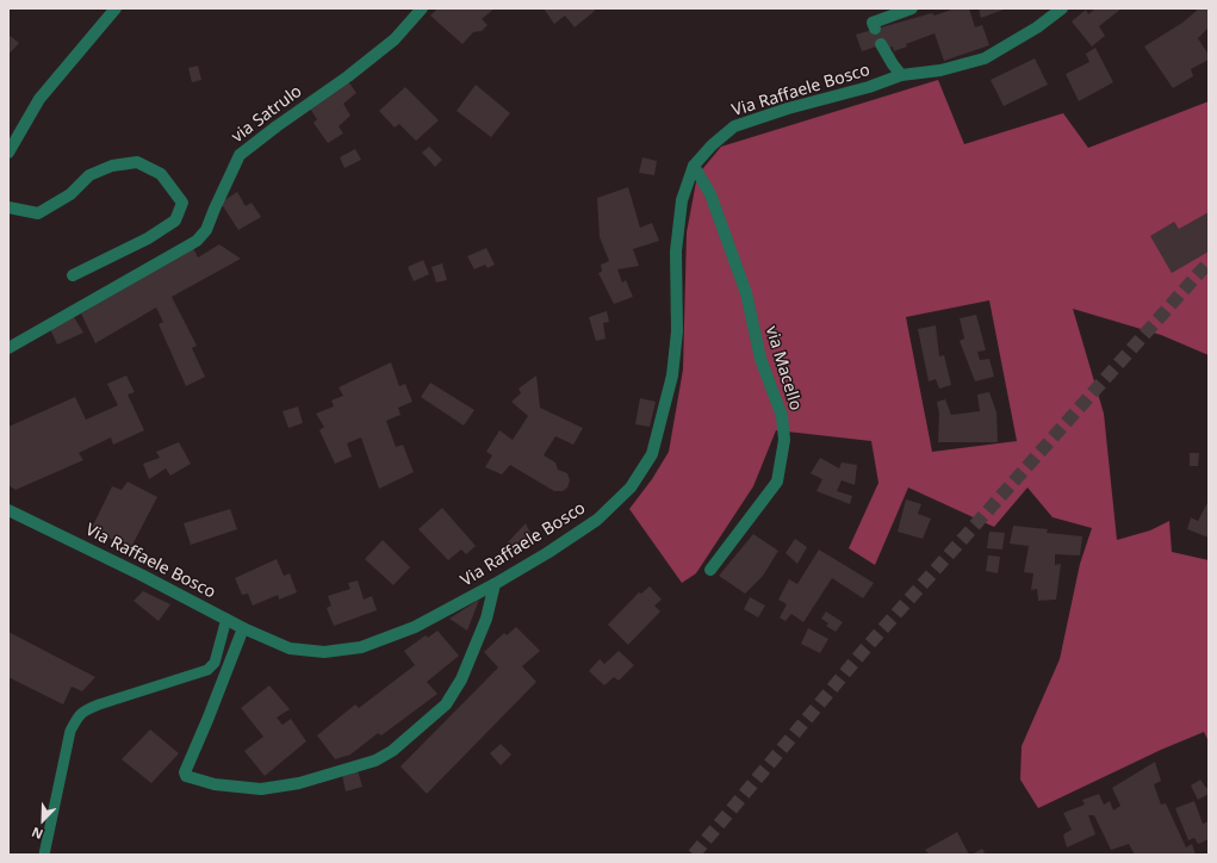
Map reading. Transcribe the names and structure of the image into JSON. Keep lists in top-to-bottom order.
{
  "streets": {
    "street": ["Via Raffaele Bosco", "via Satrulo", "via Macello"]
  },
  "crossings": [
    ["Via Raffaele Bosco", "via Macello"]
  ],
  "north": "bottom left"
}
